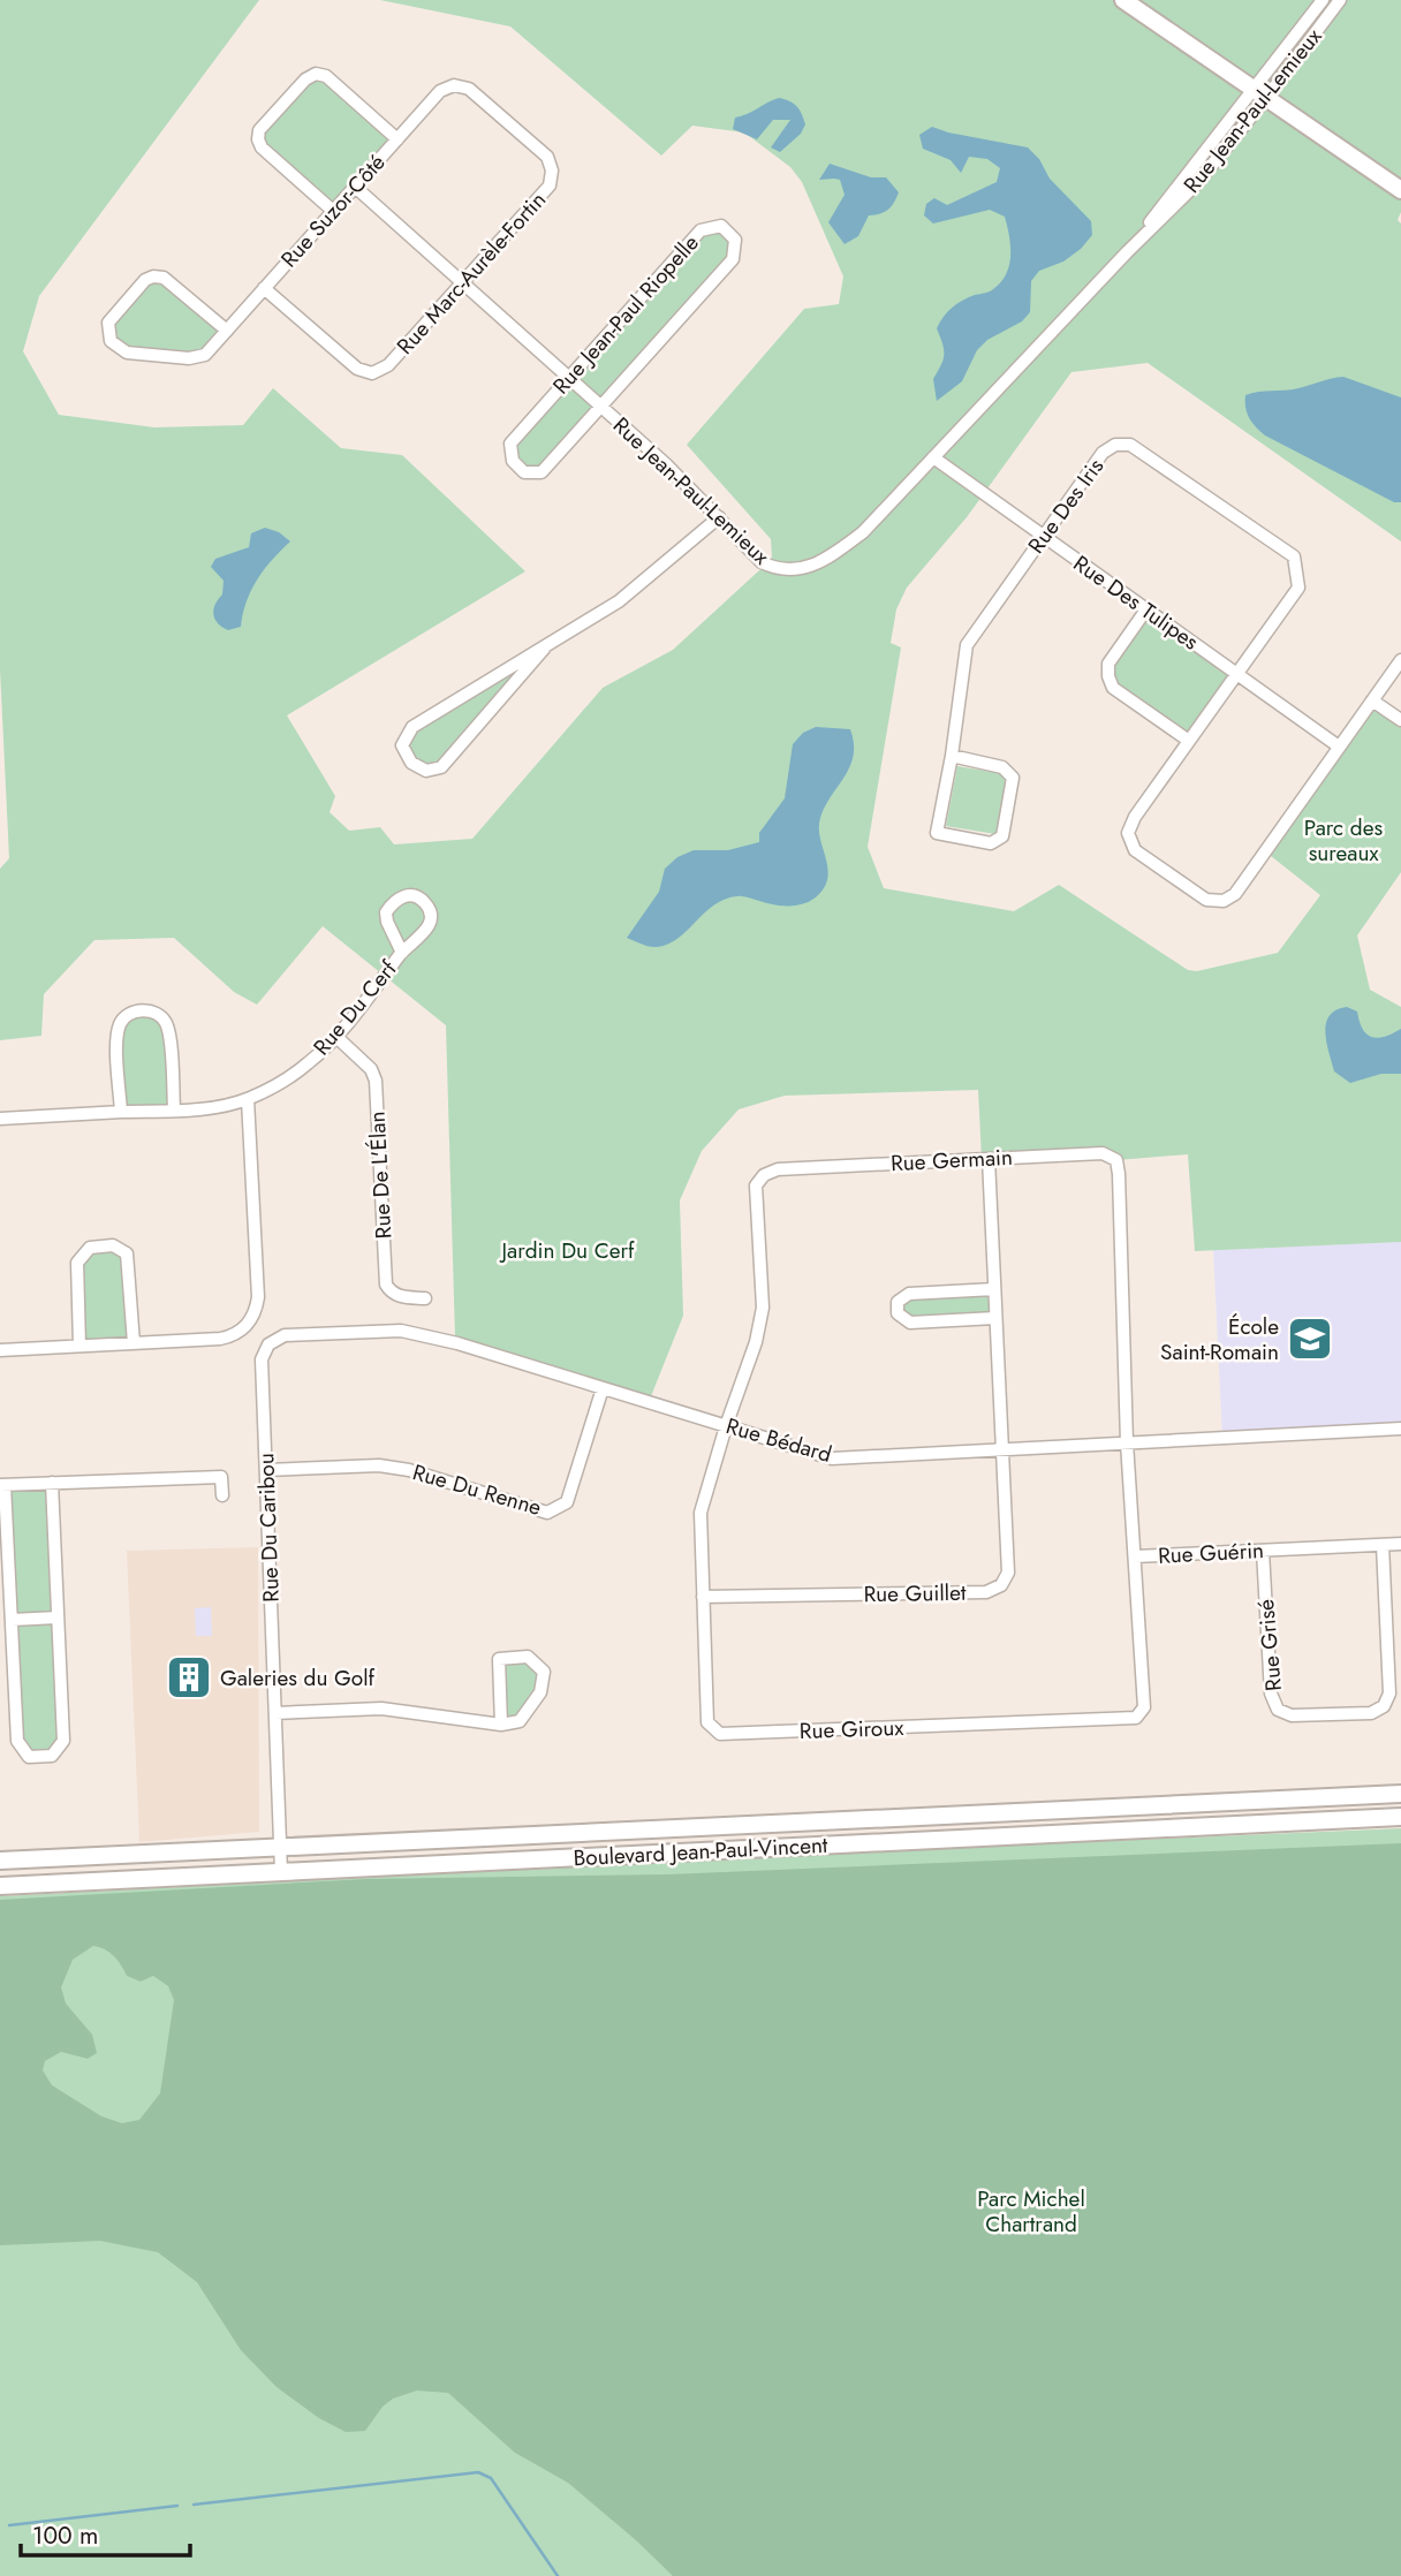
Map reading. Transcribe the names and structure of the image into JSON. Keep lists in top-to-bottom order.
{
  "streets": {
    "street": [
      "Rue Jean-Paul-Lemieux",
      "Rue Suzor-Côté",
      "Rue Marc-Aurèle-Fortin",
      "Rue Jean-Paul Riopelle",
      "Rue Des Iris",
      "Rue Des Tulipes",
      "Rue Du Cerf",
      "Rue Germain",
      "Rue De L'Élan",
      "Rue Bédard",
      "Rue Du Renne",
      "Rue Du Caribou",
      "Rue Guérin",
      "Rue Guillet",
      "Rue Grisé",
      "Rue Giroux",
      "Boulevard Jean-Paul-Vincent"
    ]
  },
  "crossings": [
    ["Rue Jean-Paul-Lemieux", "Rue Suzor-Côté"],
    ["Rue Jean-Paul-Lemieux", "Rue Marc-Aurèle-Fortin"],
    ["Rue Jean-Paul-Lemieux", "Rue Jean-Paul Riopelle"],
    ["Rue Jean-Paul-Lemieux", "Rue Des Tulipes"],
    ["Rue Suzor-Côté", "Rue Marc-Aurèle-Fortin"],
    ["Rue Des Iris", "Rue Des Tulipes"],
    ["Rue Du Cerf", "Rue De L'Élan"],
    ["Rue Germain", "Rue Bédard"],
    ["Rue Germain", "Rue Guérin"],
    ["Rue Germain", "Rue Guillet"],
    ["Rue Germain", "Rue Giroux"],
    ["Rue Bédard", "Rue Du Renne"],
    ["Rue Bédard", "Rue Du Caribou"],
    ["Rue Bédard", "Rue Guérin"],
    ["Rue Bédard", "Rue Guillet"],
    ["Rue Bédard", "Rue Giroux"],
    ["Rue Du Renne", "Rue Du Caribou"],
    ["Rue Du Caribou", "Boulevard Jean-Paul-Vincent"],
    ["Rue Guérin", "Rue Grisé"],
    ["Rue Guérin", "Rue Giroux"],
    ["Rue Guillet", "Rue Giroux"]
  ],
  "parks": ["Parc des sureaux", "Jardin Du Cerf", "Parc Michel Chartrand"],
  "places": {
    "school or university": ["École Saint-Romain"],
    "building": ["Galeries du Golf"]
  },
  "scale_bar": "100 m"
}
